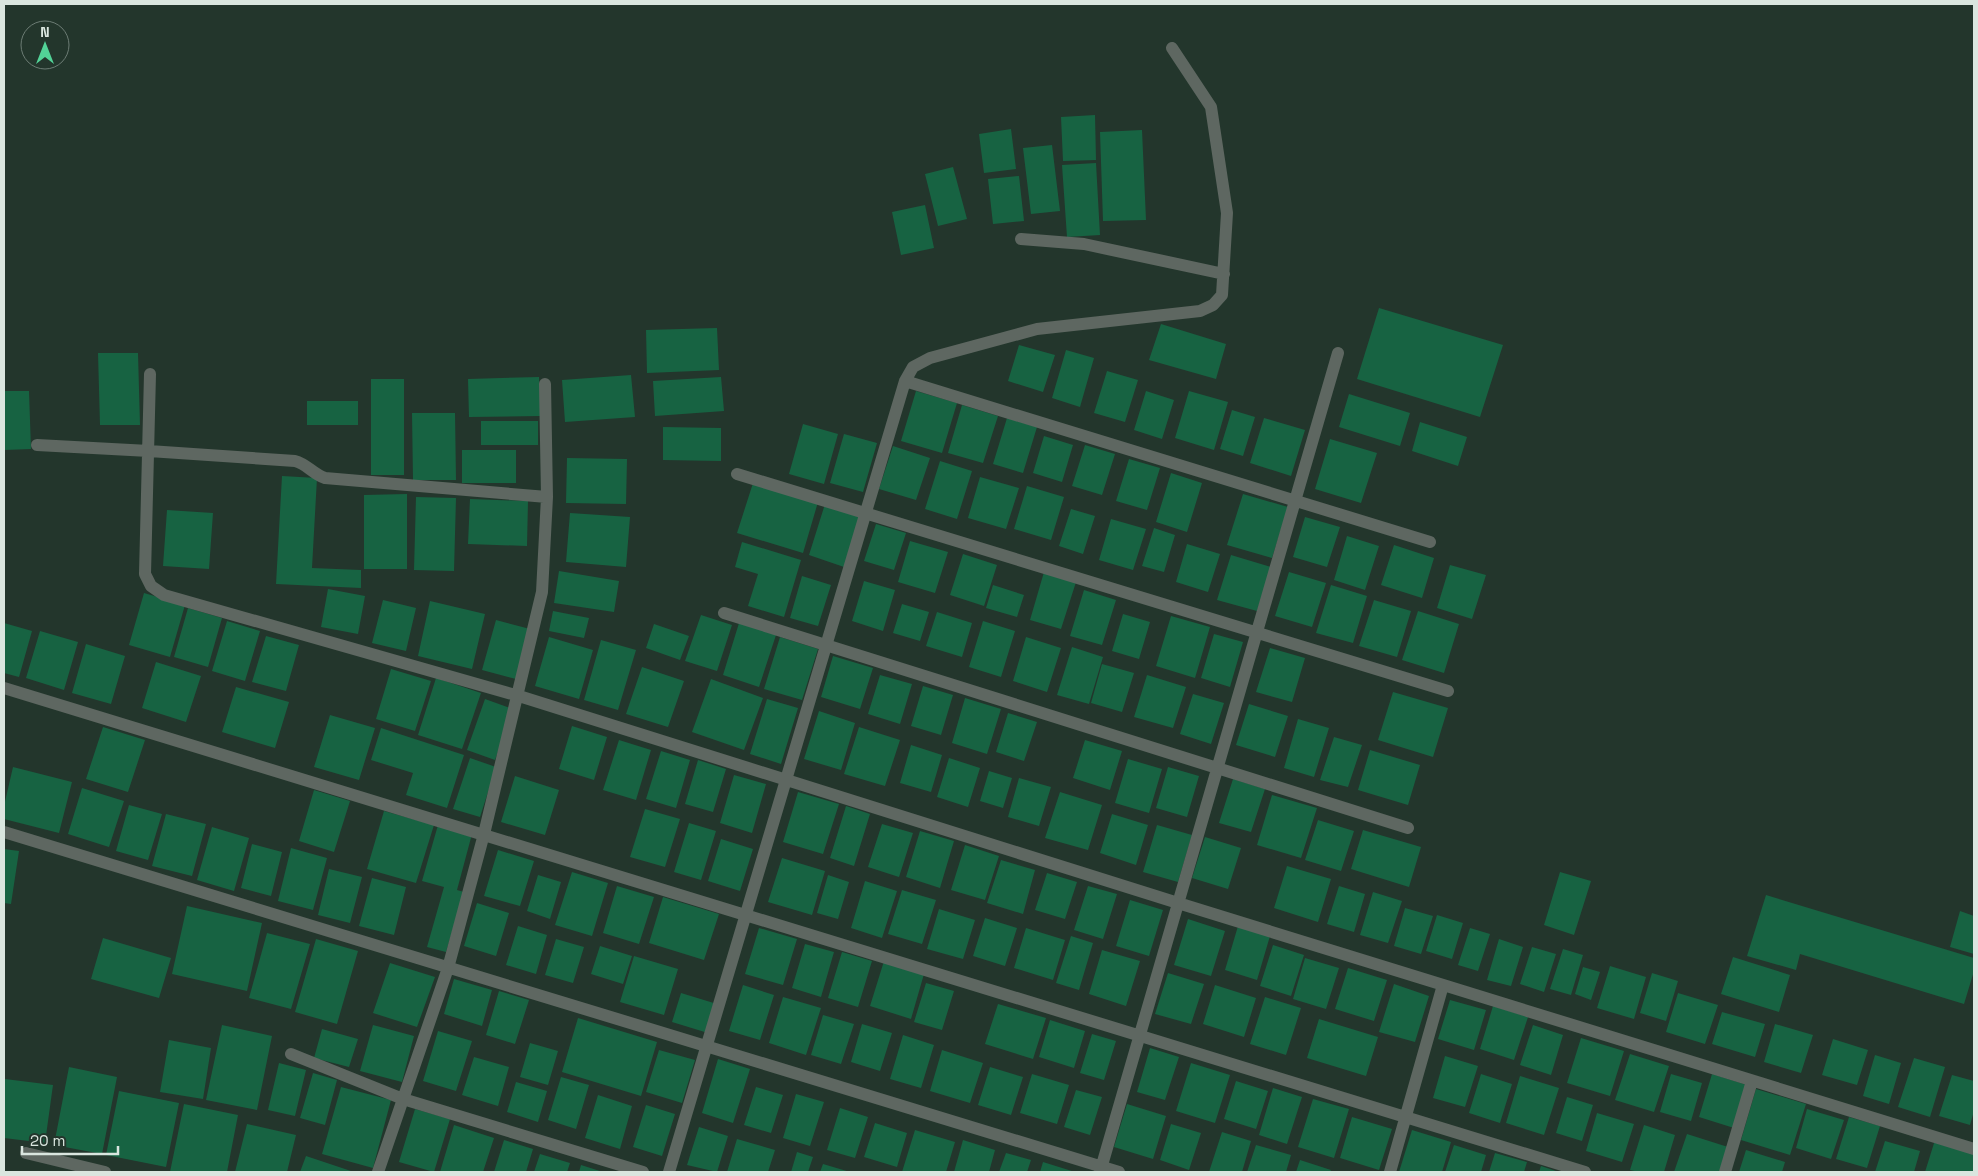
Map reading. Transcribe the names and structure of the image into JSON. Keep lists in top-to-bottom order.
{
  "scale_bar": "20 m",
  "north": "top"
}
